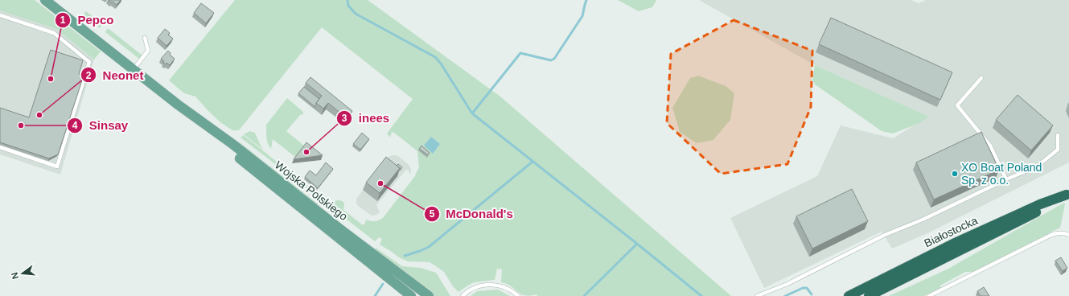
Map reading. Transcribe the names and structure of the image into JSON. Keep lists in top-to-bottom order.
{
  "streets": {
    "highway": ["Białostocka"],
    "main road": ["Wojska Polskiego"]
  },
  "places": [
    "Pepco",
    "Neonet",
    "Sinsay",
    "inees",
    "XO Boat Poland Sp. z o.o.",
    "McDonald's"
  ],
  "north": "left"
}
